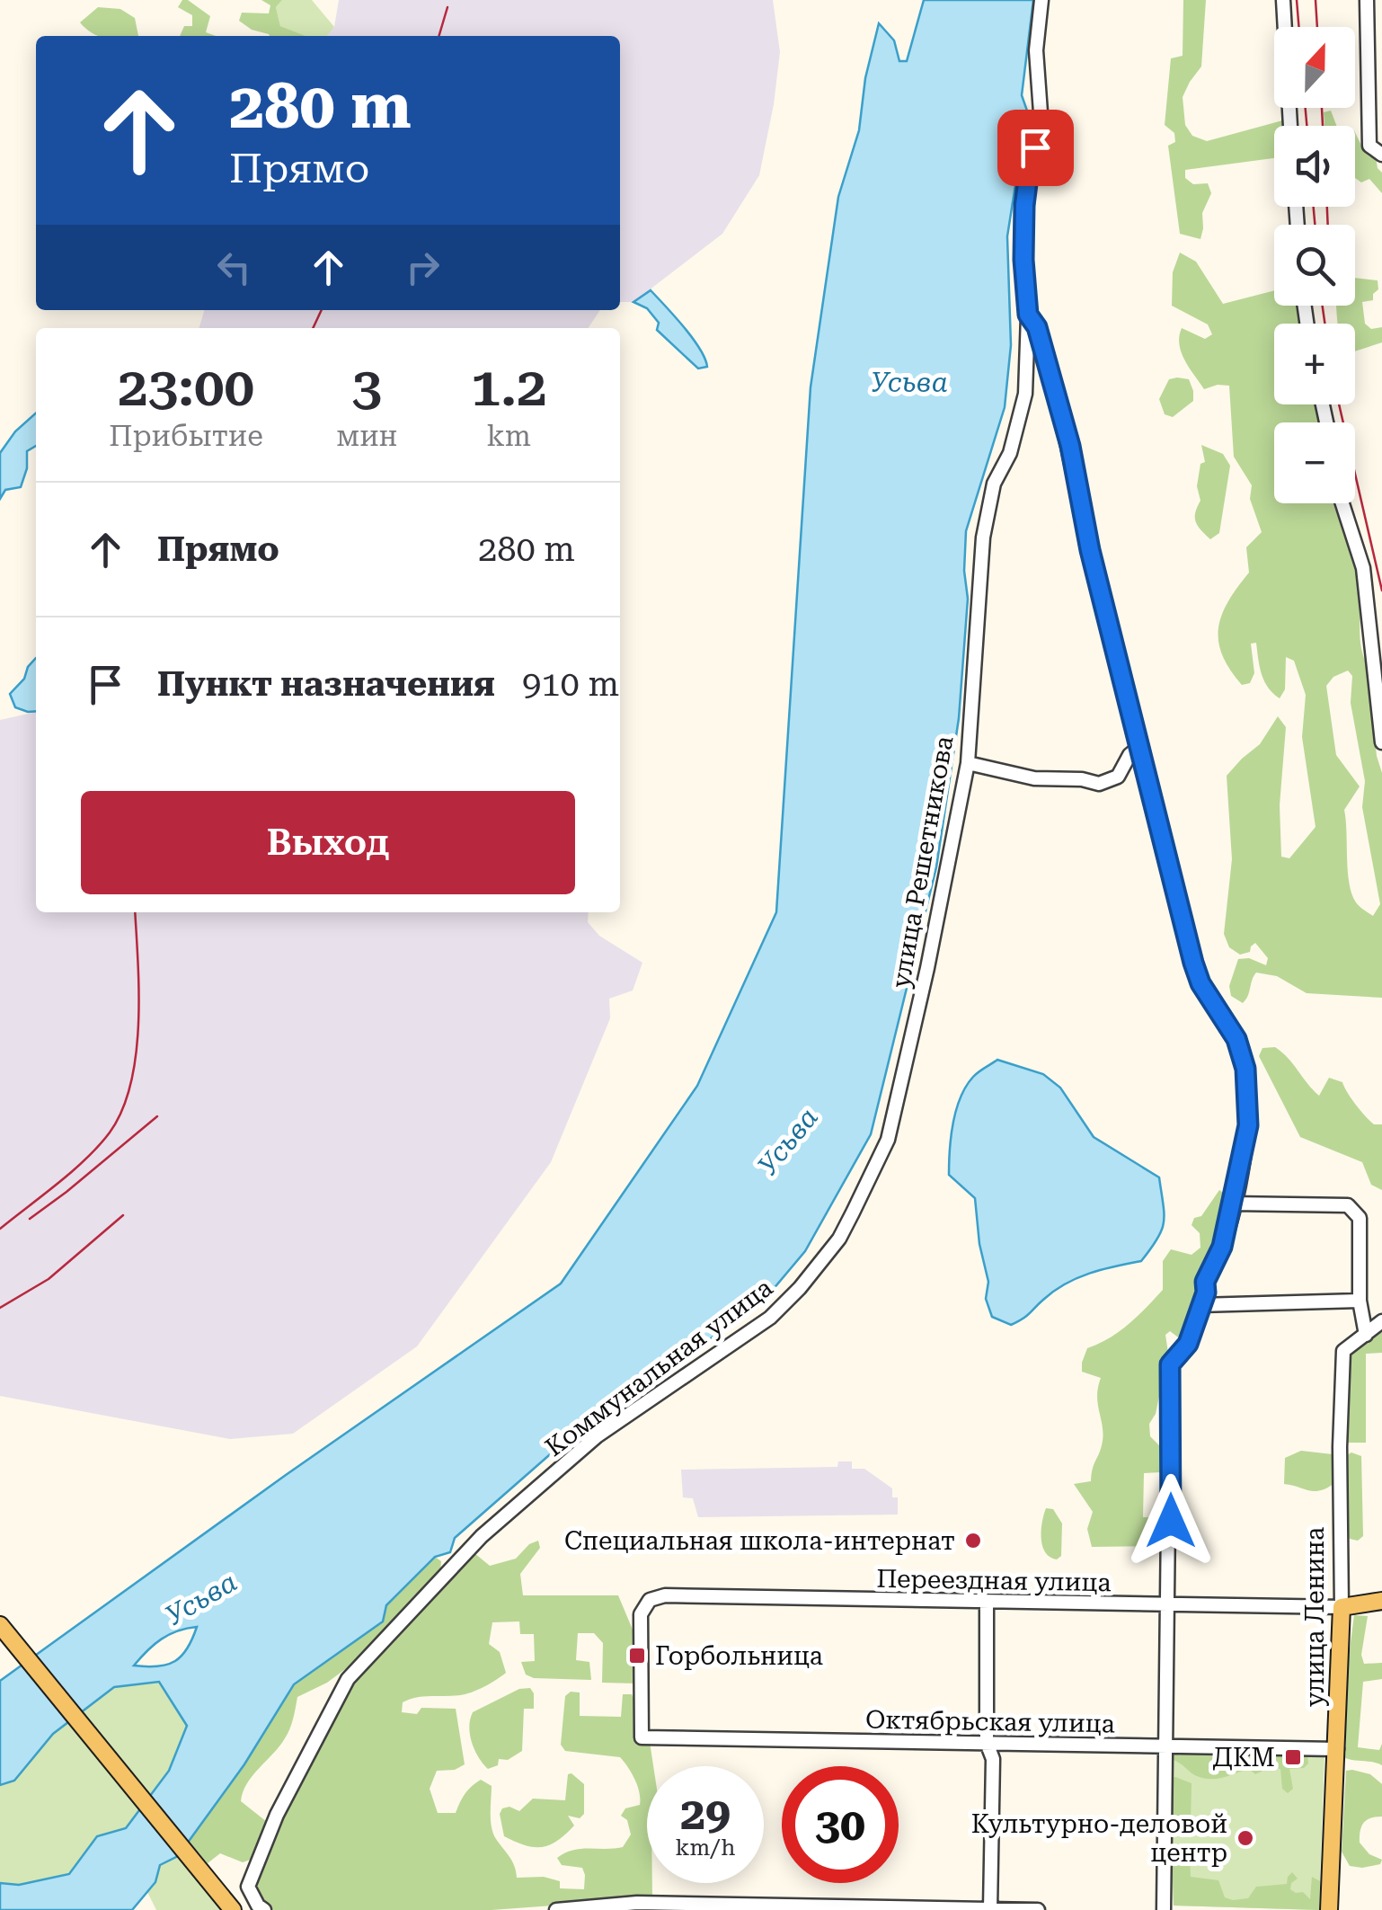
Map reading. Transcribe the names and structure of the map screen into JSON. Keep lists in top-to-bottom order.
{
  "streets": {
    "main road": ["улица Ленина"],
    "street": [
      "улица Решетникова",
      "Коммунальная улица",
      "Переездная улица",
      "Октябрьская улица"
    ]
  },
  "crossings": [
    ["улица Решетникова", "Коммунальная улица"],
    ["Переездная улица", "улица Ленина"],
    ["Переездная улица", "Октябрьская улица"],
    ["улица Ленина", "Октябрьская улица"]
  ],
  "water": ["Усьва"],
  "places": {
    "other": ["Специальная школа-интернат", "Культурно-деловой центр"],
    "transit": ["Горбольница", "ДКМ"]
  },
  "north": "top",
  "page": {
    "map_buttons": ["+", "−"],
    "turn": ["280 m", "Прямо"],
    "eta": [
      "23:00",
      "Прибытие",
      "3",
      "мин",
      "1.2",
      "km"
    ],
    "list": [
      {
        "name": "Прямо",
        "value": "280 m"
      },
      {
        "name": "Пункт назначения",
        "value": "910 m"
      }
    ],
    "buttons": "Выход",
    "speed": "29 km/h",
    "limit": "30"
  }
}
